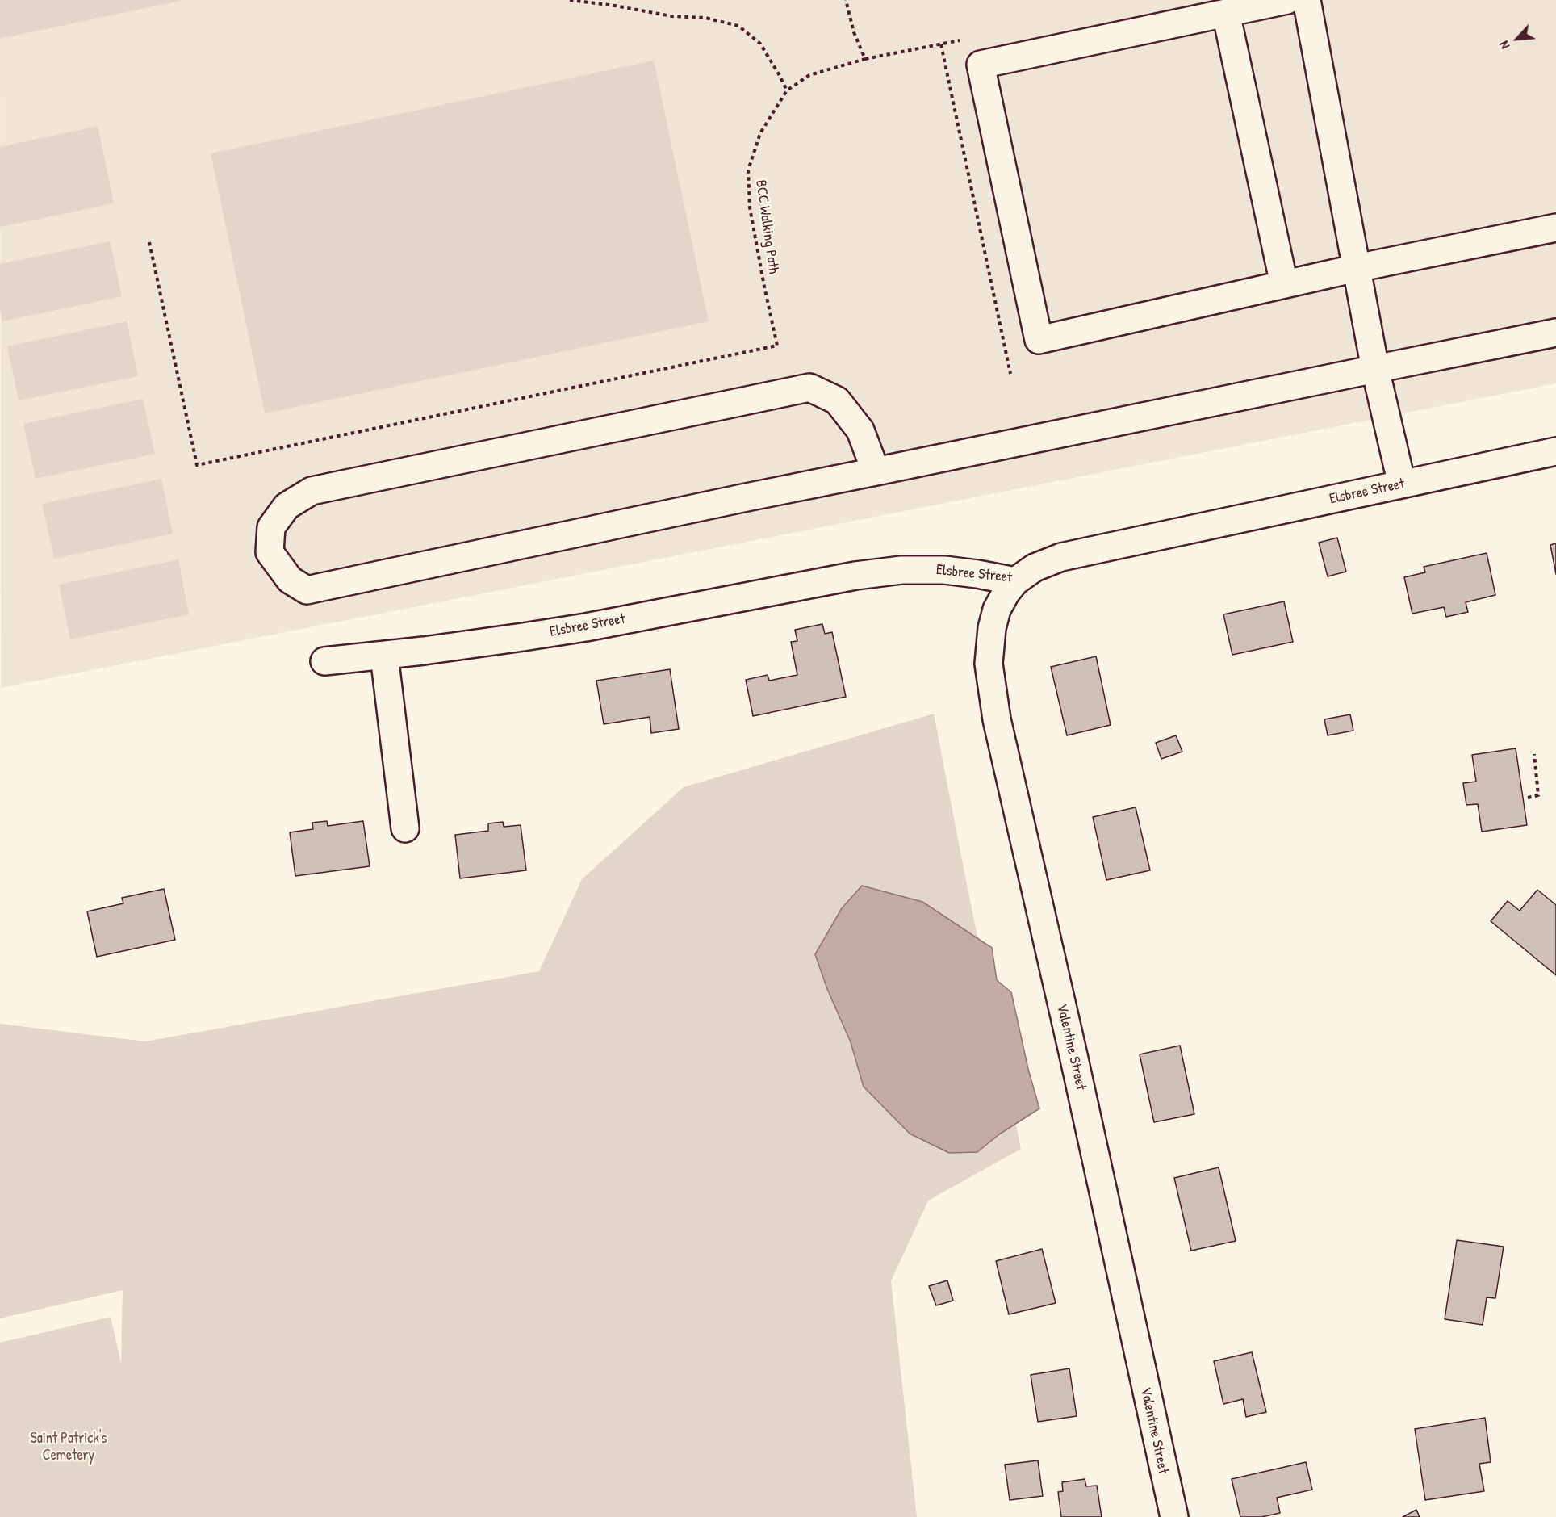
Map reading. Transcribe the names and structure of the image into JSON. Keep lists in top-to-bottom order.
{
  "streets": {
    "street": ["Elsbree Street", "Valentine Street"],
    "path": ["BCC Walking Path"]
  },
  "crossings": [
    ["Elsbree Street", "Valentine Street"]
  ],
  "parks": ["Saint Patrick's Cemetery"],
  "north": "bottom left"
}
